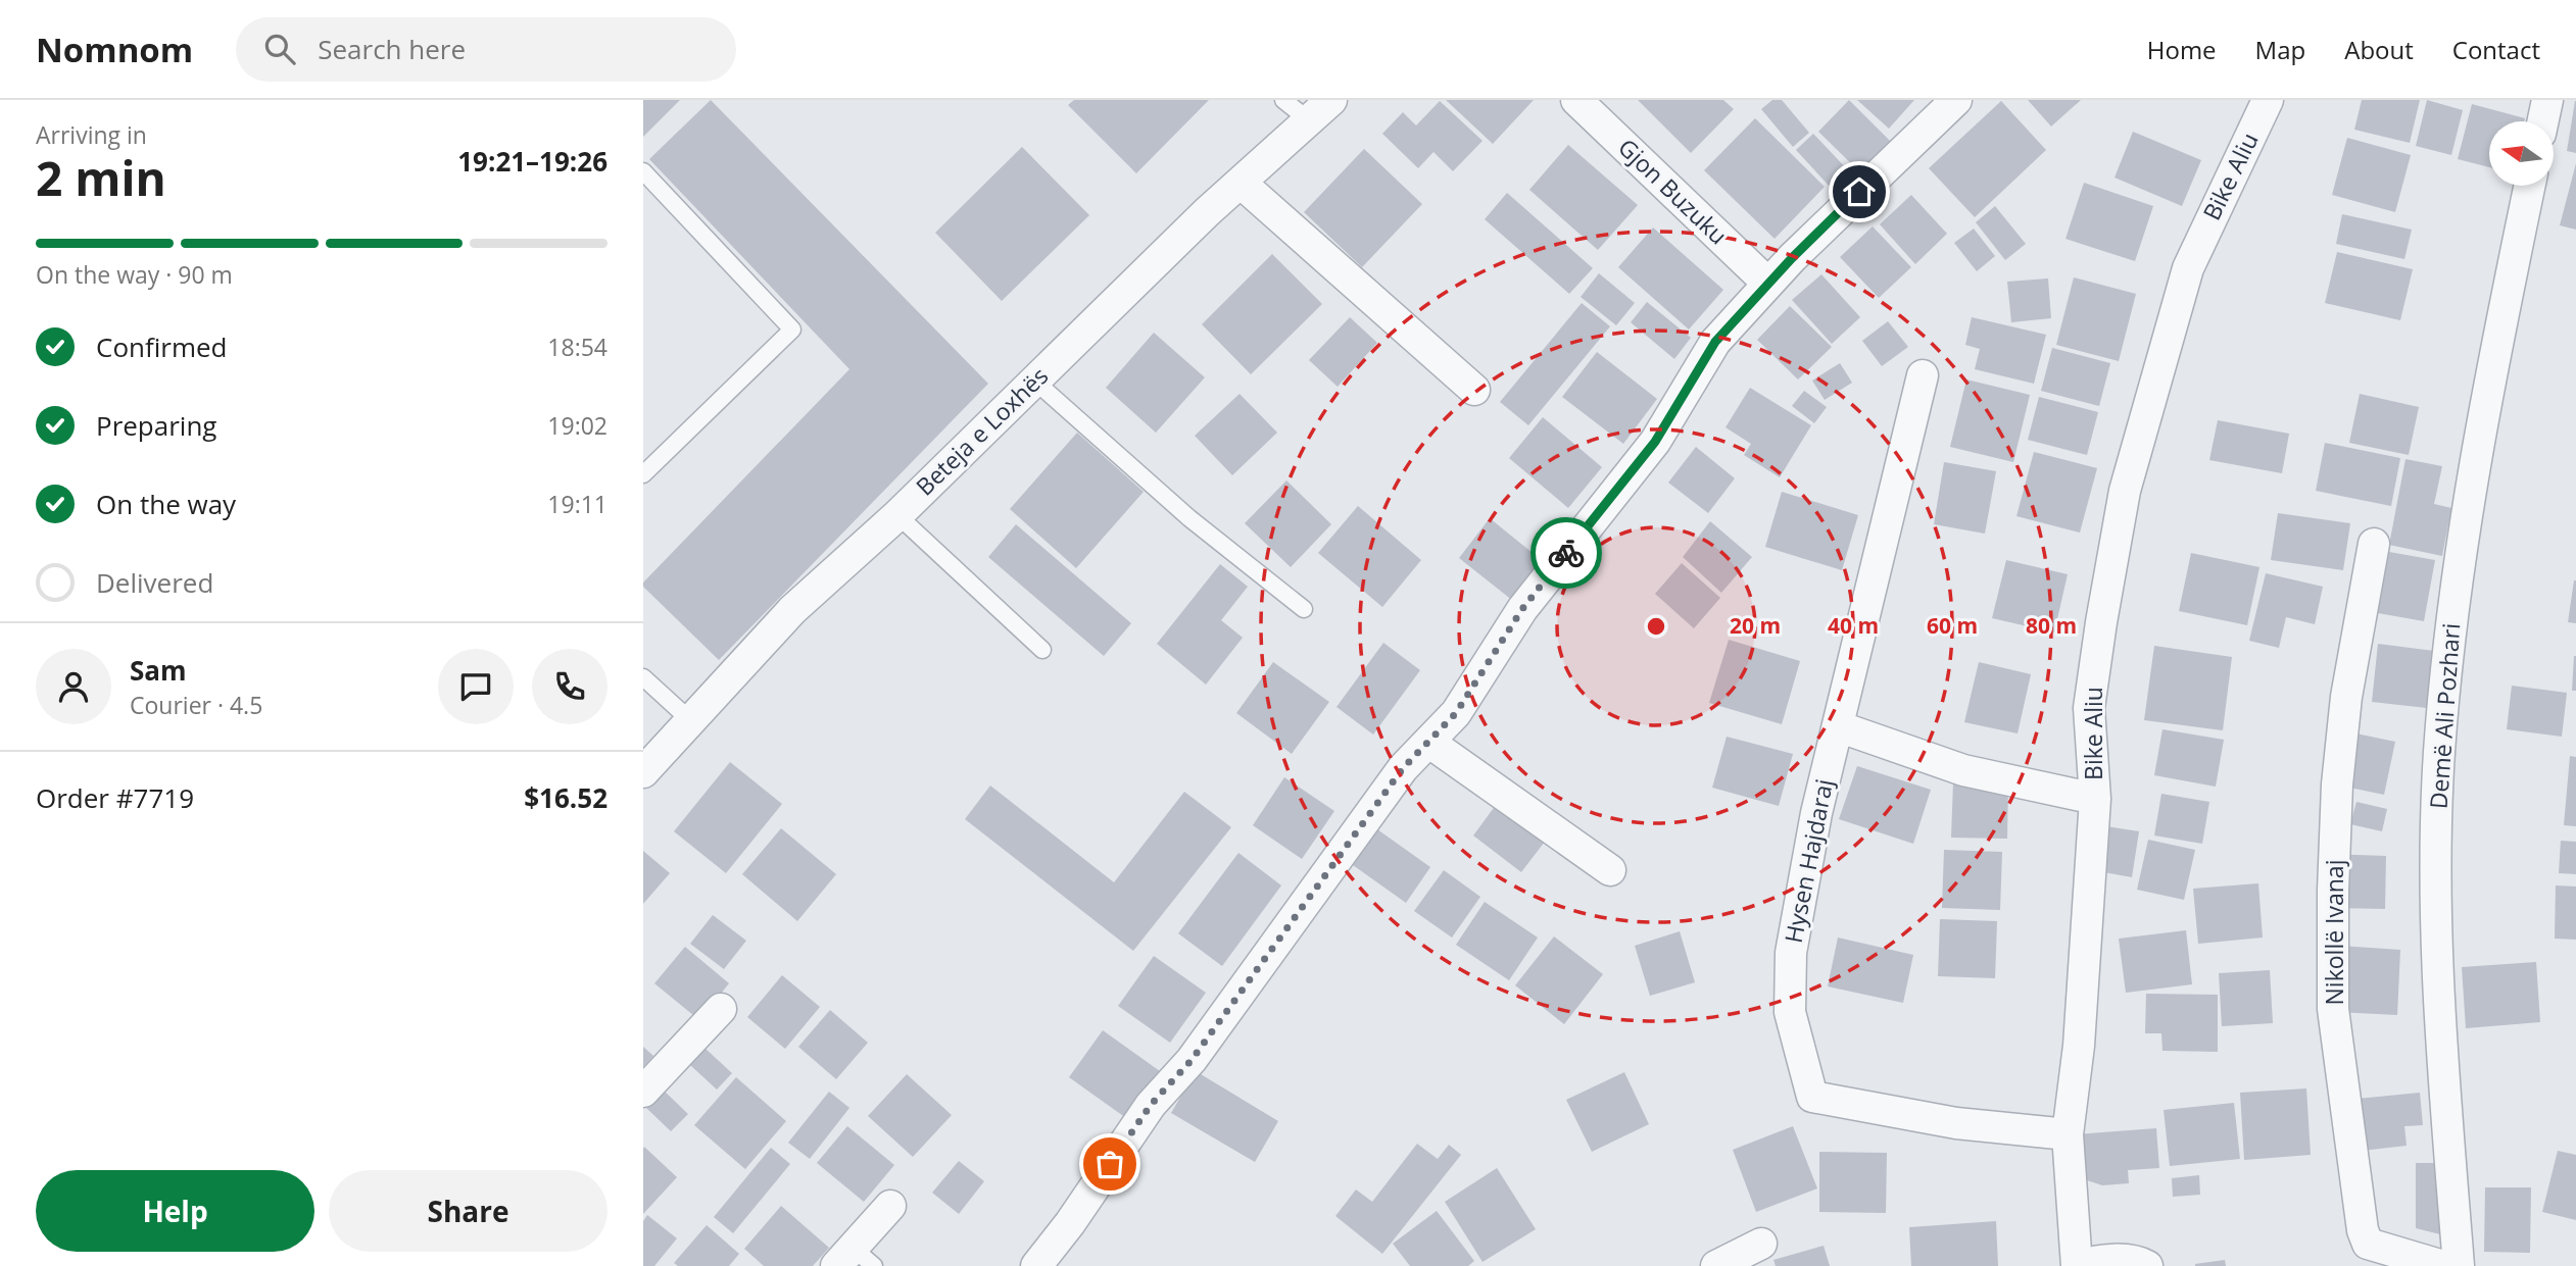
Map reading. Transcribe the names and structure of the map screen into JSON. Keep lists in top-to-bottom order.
{
  "streets": {
    "street": [
      "Bike Aliu",
      "Gjon Buzuku",
      "Beteja e Loxhës",
      "Demë Ali Pozhari",
      "Hysen Hajdaraj",
      "Nikollë Ivanaj"
    ]
  },
  "crossings": [
    ["Bike Aliu", "Hysen Hajdaraj"]
  ],
  "north": "left",
  "page": {
    "header": "Nomnom",
    "search": "Search here",
    "nav": [
      "Home",
      "Map",
      "About",
      "Contact"
    ],
    "heading": ["2 min", "Arriving in", "19:21–19:26"],
    "panel": [
      "Sam",
      "Courier · 4.5",
      "Order #7719",
      "$16.52"
    ],
    "bar": "On the way · 90 m",
    "list": [
      ["Confirmed", "18:54"],
      ["Preparing", "19:02"],
      ["On the way", "19:11"],
      "Delivered"
    ],
    "buttons": ["Help", "Share"]
  },
  "rings": [
    "20 m",
    "40 m",
    "60 m",
    "80 m"
  ]
}
